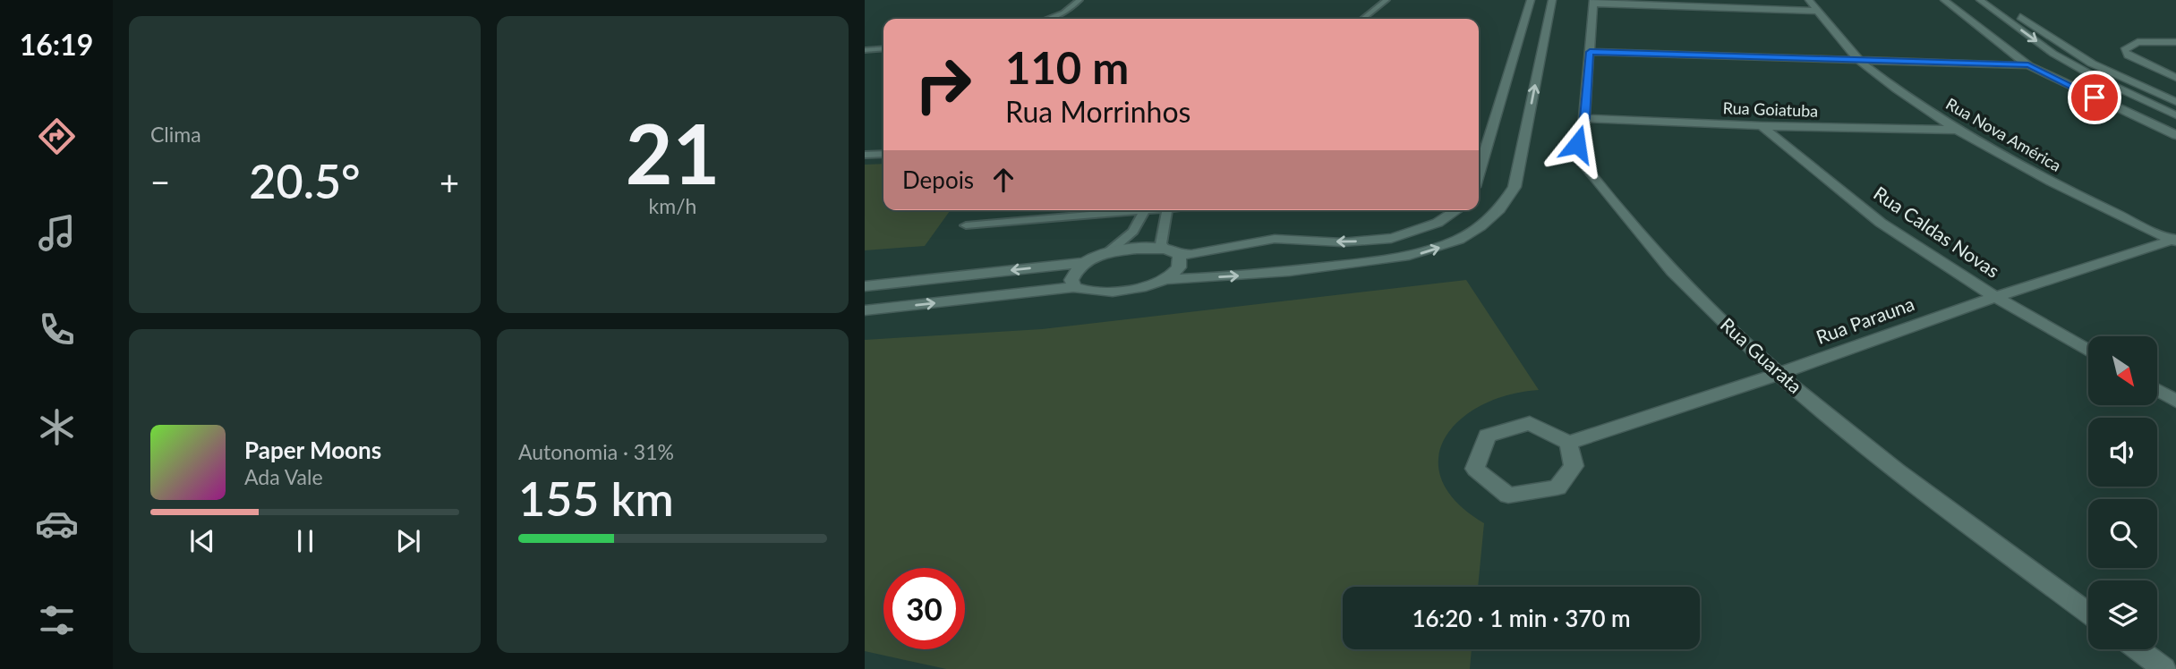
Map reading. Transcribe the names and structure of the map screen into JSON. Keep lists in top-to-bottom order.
{
  "streets": {
    "street": [
      "Rua Goiatuba",
      "Rua Nova América",
      "Rua Caldas Novas",
      "Rua Parauna",
      "Rua Guarata"
    ]
  },
  "crossings": [
    ["Rua Goiatuba", "Rua Nova América"],
    ["Rua Goiatuba", "Rua Caldas Novas"],
    ["Rua Goiatuba", "Rua Guarata"],
    ["Rua Nova América", "Rua Parauna"],
    ["Rua Caldas Novas", "Rua Parauna"],
    ["Rua Parauna", "Rua Guarata"]
  ],
  "north": "bottom right",
  "page": {
    "tabs": "16:19",
    "tile": [
      "Clima",
      ["21", "km/h"],
      ["Autonomia · 31%", "155 km"]
    ],
    "turn": ["110 m", "Rua Morrinhos"],
    "then": "Depois",
    "heat": ["−", "20.5°", "+"],
    "song": ["Paper Moons", "Ada Vale"],
    "limit": "30",
    "trip": "16:20 · 1 min · 370 m"
  }
}
